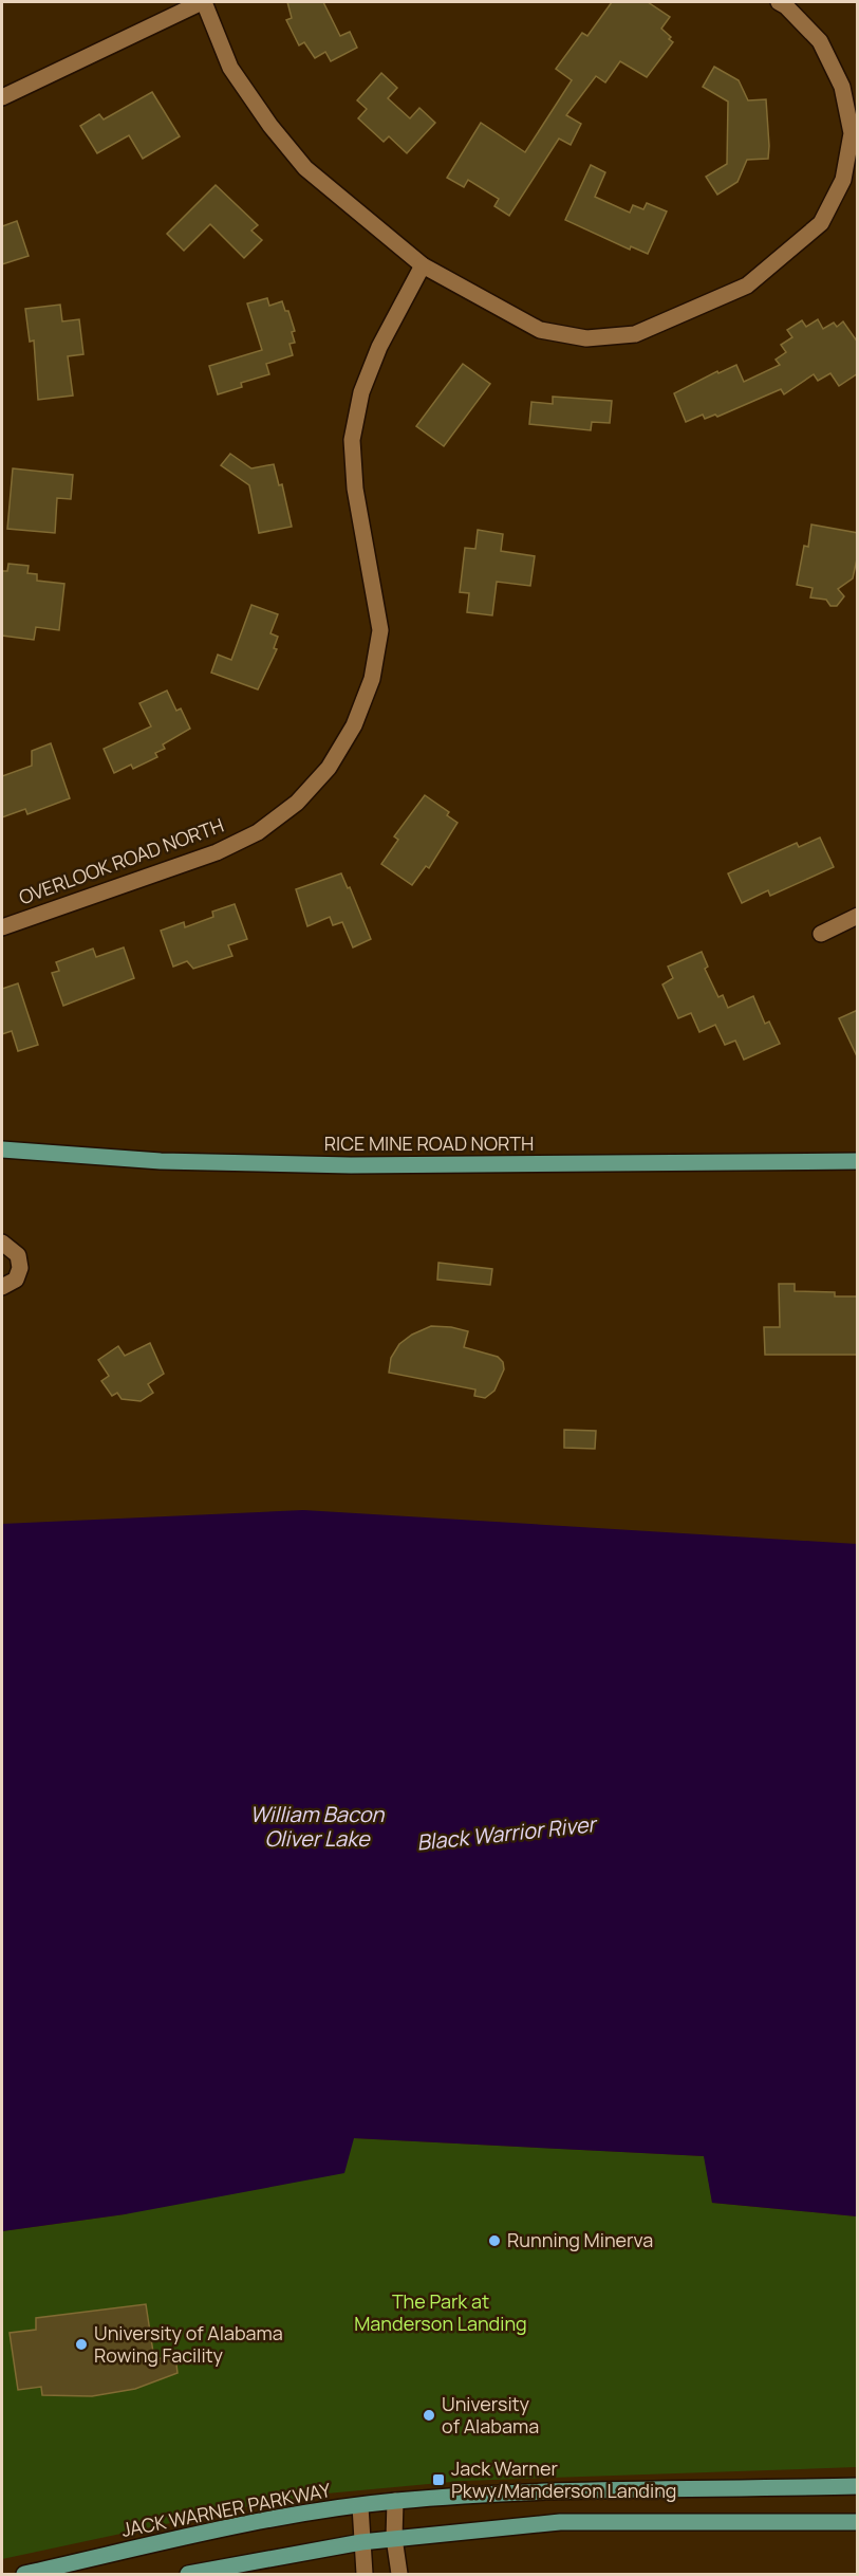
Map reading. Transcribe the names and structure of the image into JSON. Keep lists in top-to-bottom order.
{
  "streets": {
    "main road": ["RICE MINE ROAD NORTH", "JACK WARNER PARKWAY"],
    "street": ["OVERLOOK ROAD NORTH"]
  },
  "water": ["William Bacon Oliver Lake", "Black Warrior River"],
  "parks": ["The Park at Manderson Landing"],
  "places": {
    "other": ["Running Minerva", "University of Alabama Rowing Facility", "University of Alabama"],
    "transit": ["Jack Warner Pkwy/Manderson Landing"]
  }
}
